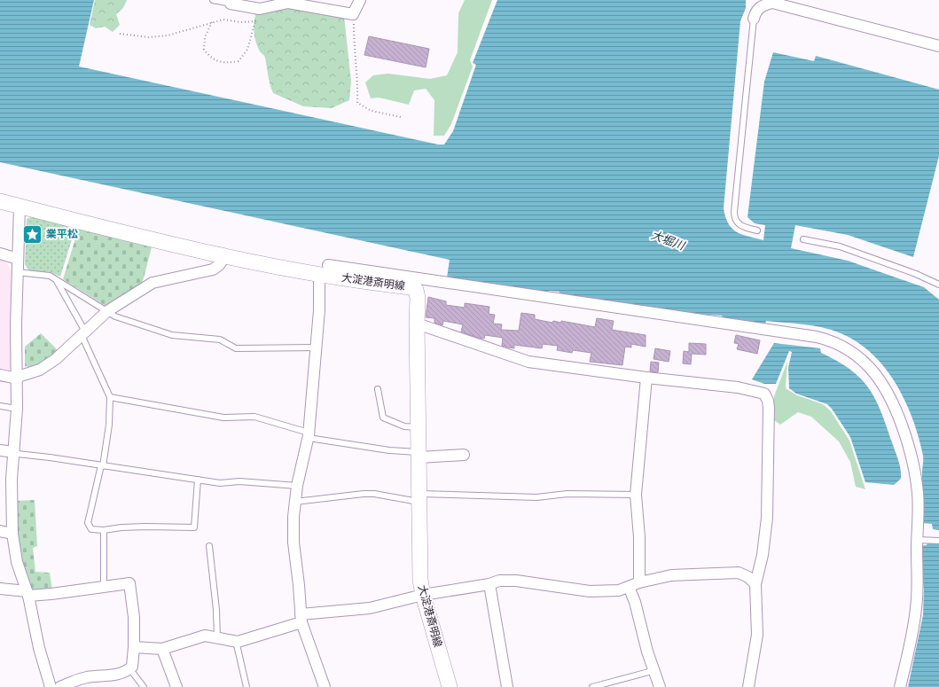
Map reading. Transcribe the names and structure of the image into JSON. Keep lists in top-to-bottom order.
{
  "streets": {
    "main road": ["大淀港斎明線"]
  },
  "water": ["大堀川"],
  "places": {
    "place": ["業平松"]
  }
}
